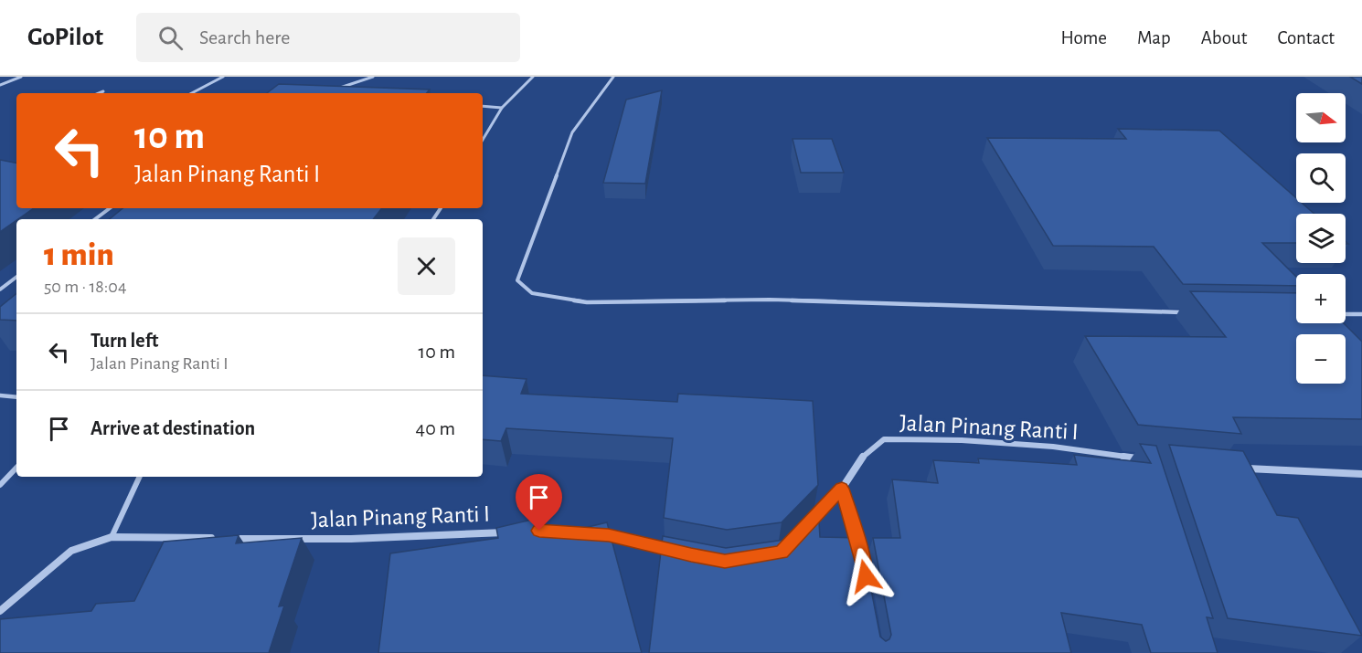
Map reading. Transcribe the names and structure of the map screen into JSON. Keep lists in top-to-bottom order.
{
  "streets": {
    "street": ["Jalan Pinang Ranti I"]
  },
  "north": "right",
  "page": {
    "header": "GoPilot",
    "search": "Search here",
    "nav": [
      "Home",
      "Map",
      "About",
      "Contact"
    ],
    "map_buttons": ["+", "−"],
    "turn": ["10 m", "Jalan Pinang Ranti I"],
    "heading": ["1 min", "50 m · 18:04"],
    "list": [
      {
        "name": "Turn left",
        "note": "Jalan Pinang Ranti I",
        "value": "10 m"
      },
      {
        "name": "Arrive at destination",
        "value": "40 m"
      }
    ]
  }
}
